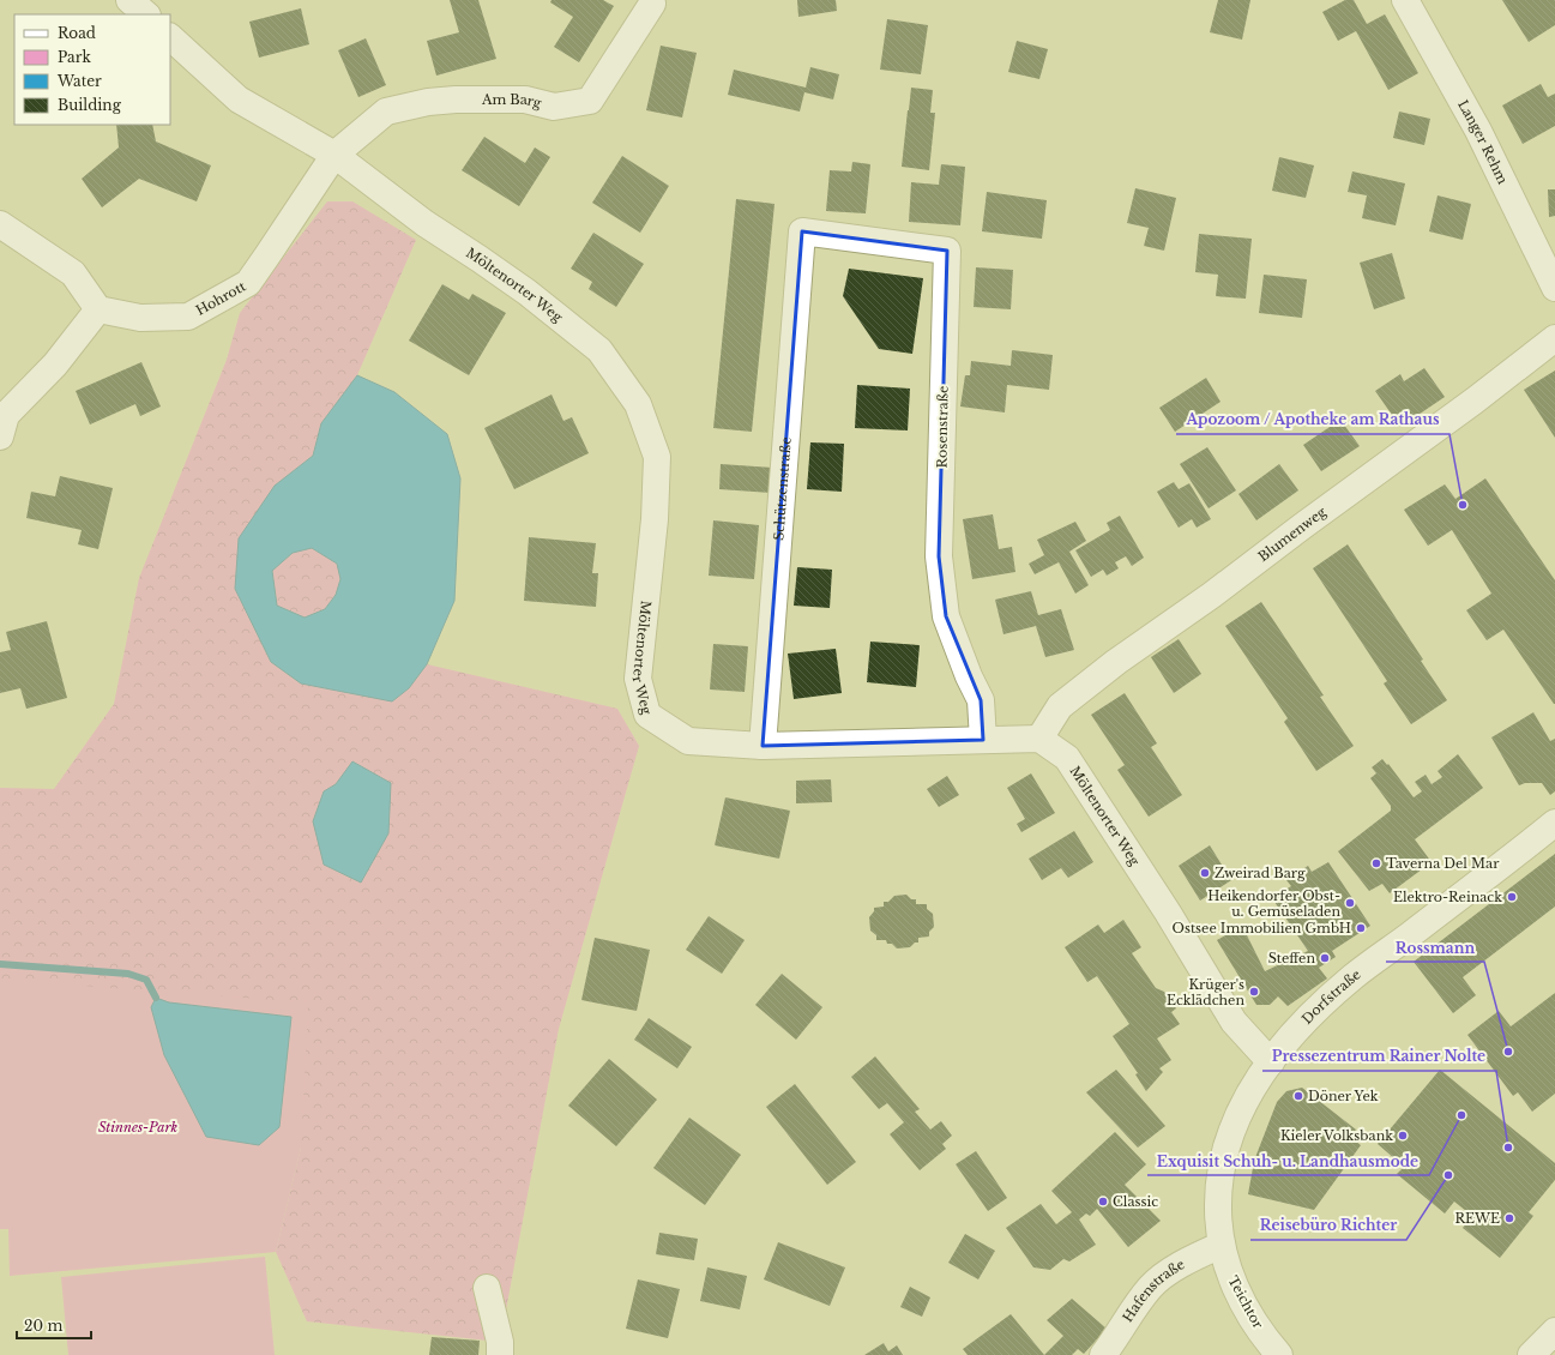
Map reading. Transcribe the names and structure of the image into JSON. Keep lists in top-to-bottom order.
{
  "streets": {
    "street": [
      "Am Barg",
      "Langer Rehm",
      "Möltenorter Weg",
      "Hohrott",
      "Rosenstraße",
      "Schützenstraße",
      "Blumenweg",
      "Dorfstraße",
      "Hafenstraße",
      "Teichtor"
    ]
  },
  "crossings": [
    ["Am Barg", "Möltenorter Weg"],
    ["Am Barg", "Hohrott"],
    ["Möltenorter Weg", "Hohrott"],
    ["Möltenorter Weg", "Rosenstraße"],
    ["Möltenorter Weg", "Schützenstraße"],
    ["Möltenorter Weg", "Blumenweg"],
    ["Möltenorter Weg", "Dorfstraße"],
    ["Rosenstraße", "Schützenstraße"],
    ["Dorfstraße", "Hafenstraße"],
    ["Dorfstraße", "Teichtor"],
    ["Hafenstraße", "Teichtor"]
  ],
  "parks": ["Stinnes-Park"],
  "places": [
    "Apozoom / Apotheke am Rathaus",
    "Taverna Del Mar",
    "Zweirad Barg",
    "Elektro-Reinack",
    "Heikendorfer Obst- u. Gemüseladen",
    "Ostsee Immobilien GmbH",
    "Steffen",
    "Krüger's Ecklädchen",
    "Rossmann",
    "Döner Yek",
    "Exquisit Schuh- u. Landhausmode",
    "Kieler Volksbank",
    "Pressezentrum Rainer Nolte",
    "Reisebüro Richter",
    "Classic",
    "REWE"
  ],
  "legend": [
    "Road",
    "Park",
    "Water",
    "Building"
  ],
  "scale_bar": "20 m"
}
